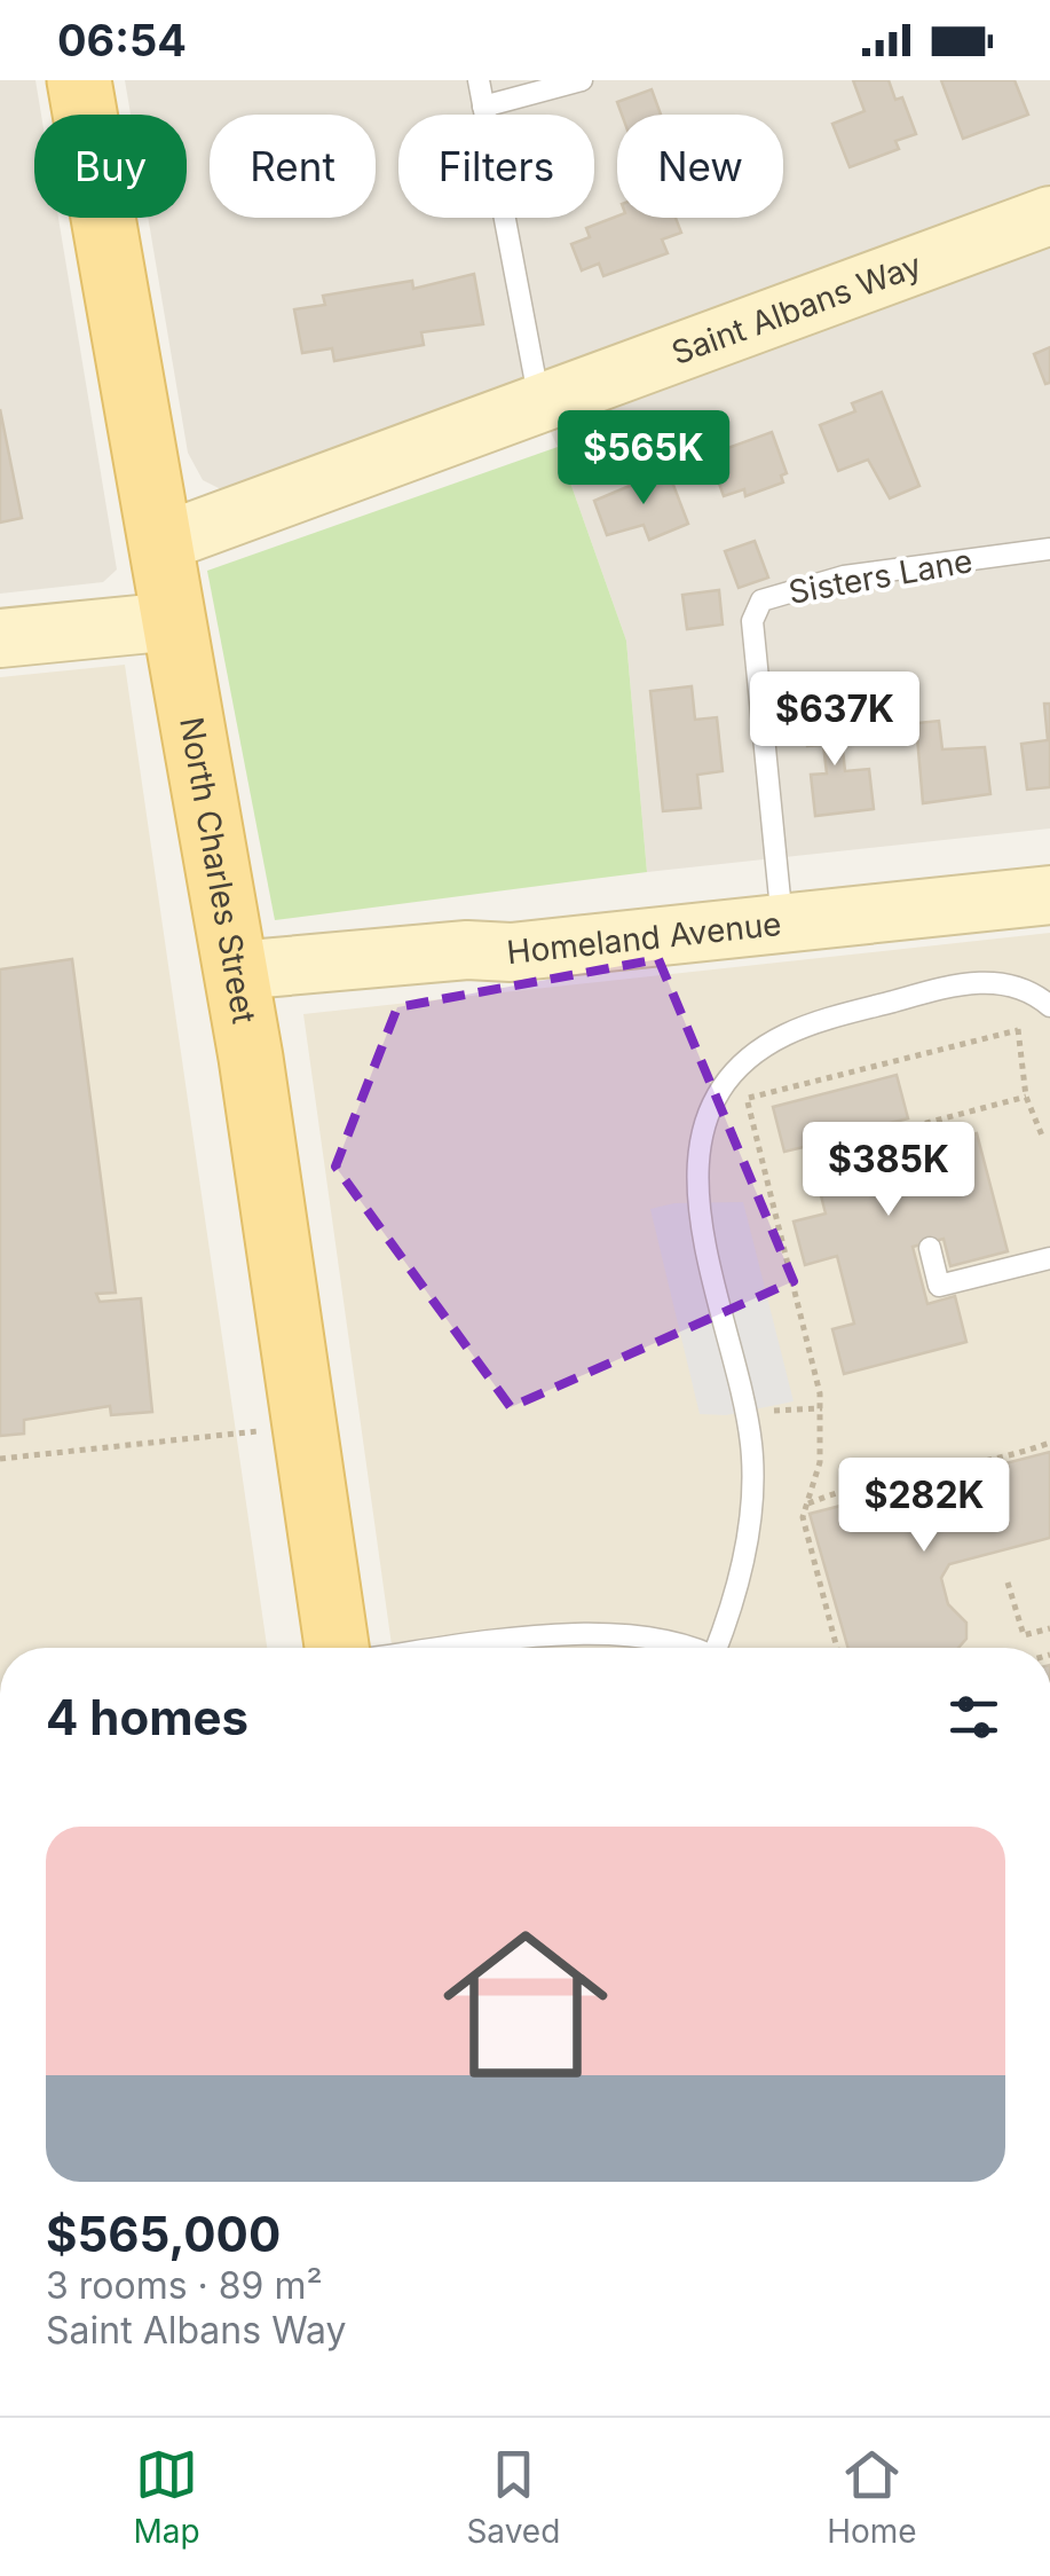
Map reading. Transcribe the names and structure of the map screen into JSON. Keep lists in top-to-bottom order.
{
  "streets": {
    "main road": ["North Charles Street"],
    "street": ["Saint Albans Way", "Homeland Avenue"],
    "lane": ["Sisters Lane"]
  },
  "crossings": [
    ["Saint Albans Way", "North Charles Street"],
    ["Sisters Lane", "Homeland Avenue"],
    ["North Charles Street", "Homeland Avenue"]
  ],
  "page": {
    "status": "06:54",
    "chip": [
      "Buy",
      "Rent",
      "Filters",
      "New"
    ],
    "price": [
      "$565K",
      "$637K",
      "$385K",
      "$282K"
    ],
    "heading": "4 homes",
    "list": [
      {
        "name": "$565,000",
        "note": "3 rooms · 89 m² · Saint Albans Way"
      }
    ],
    "tabs": ["Map", "Saved", "Home"]
  }
}
